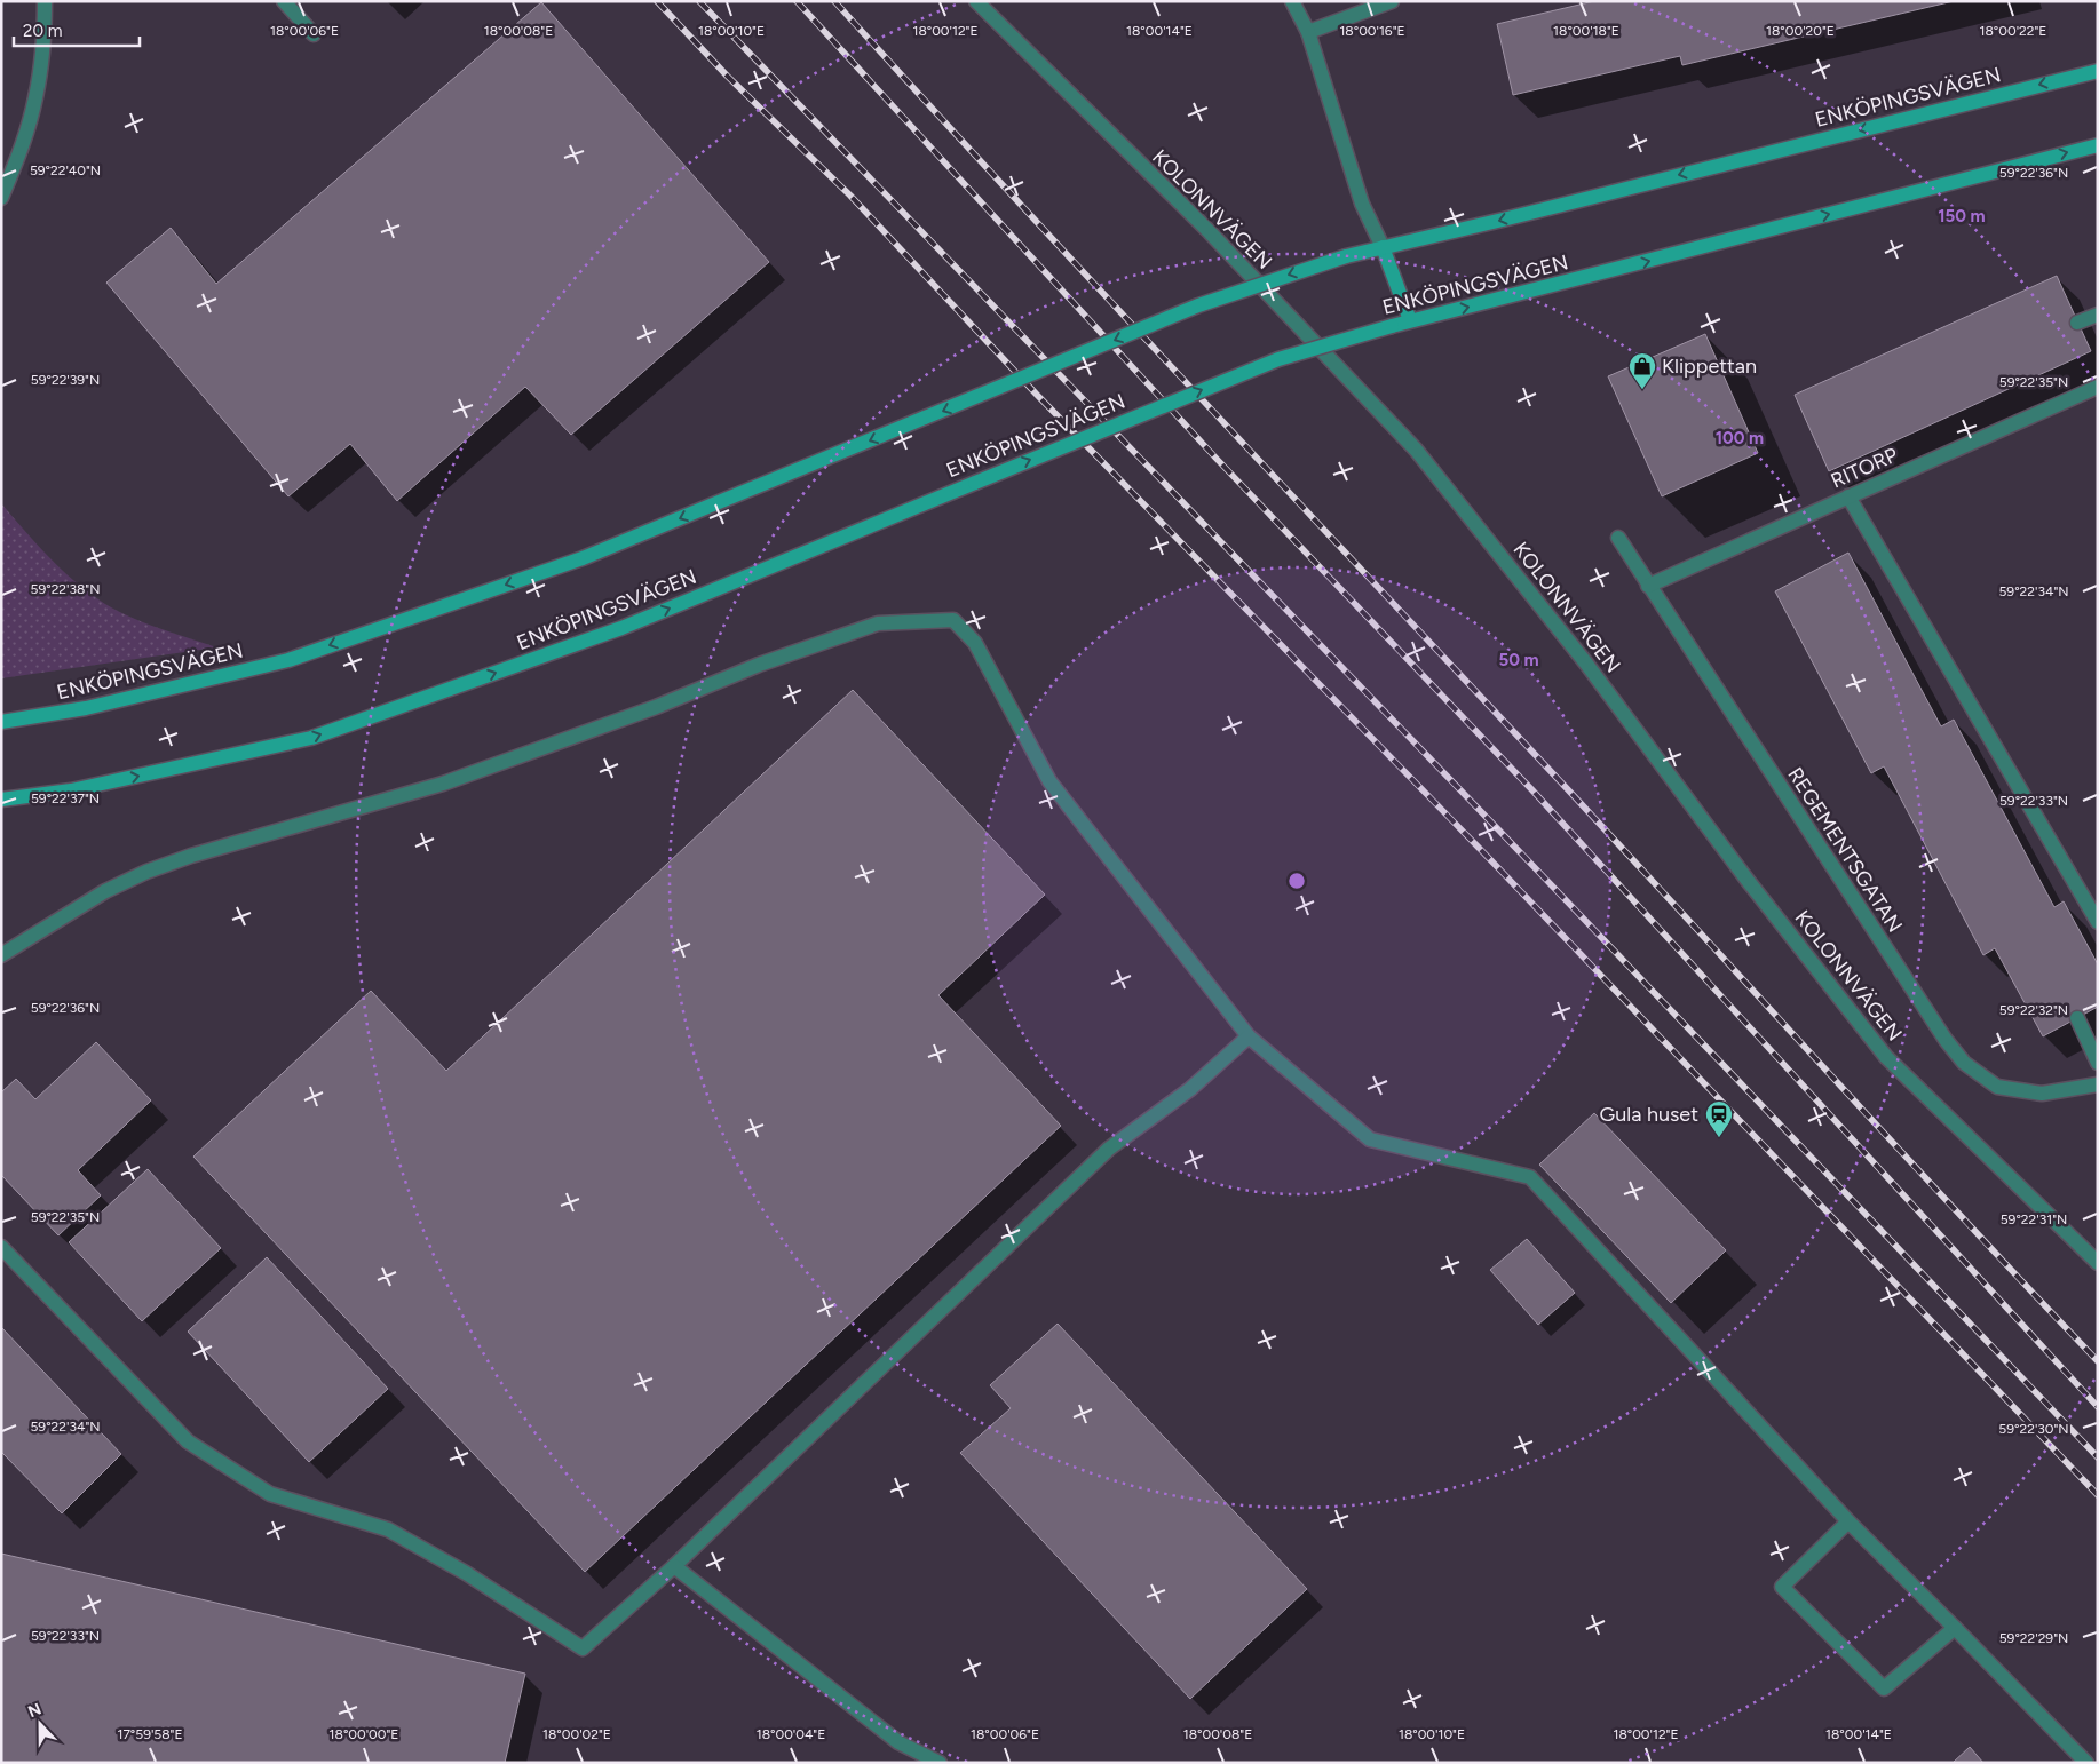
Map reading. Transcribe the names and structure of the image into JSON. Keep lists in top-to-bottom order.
{
  "streets": {
    "main road": ["ENKÖPINGSVÄGEN"],
    "street": ["KOLONNVÄGEN", "RITORP", "REGEMENTSGATAN"]
  },
  "crossings": [
    ["RITORP", "REGEMENTSGATAN"]
  ],
  "places": {
    "shop": ["Klippettan"],
    "station": ["Gula huset"]
  },
  "scale_bar": "20 m",
  "north": "top",
  "coordinates": [
    "18°00'06\"E",
    "18°00'08\"E",
    "18°00'10\"E",
    "18°00'12\"E",
    "18°00'14\"E",
    "18°00'16\"E",
    "18°00'18\"E",
    "18°00'20\"E",
    "18°00'22\"E",
    "59°22'40\"N",
    "59°22'36\"N",
    "59°22'39\"N",
    "59°22'35\"N",
    "59°22'38\"N",
    "59°22'34\"N",
    "59°22'37\"N",
    "59°22'33\"N",
    "59°22'32\"N",
    "59°22'31\"N",
    "59°22'30\"N",
    "59°22'29\"N",
    "17°59'58\"E",
    "18°00'00\"E",
    "18°00'02\"E",
    "18°00'04\"E"
  ],
  "rings": ["150 m", "100 m", "50 m"]
}
